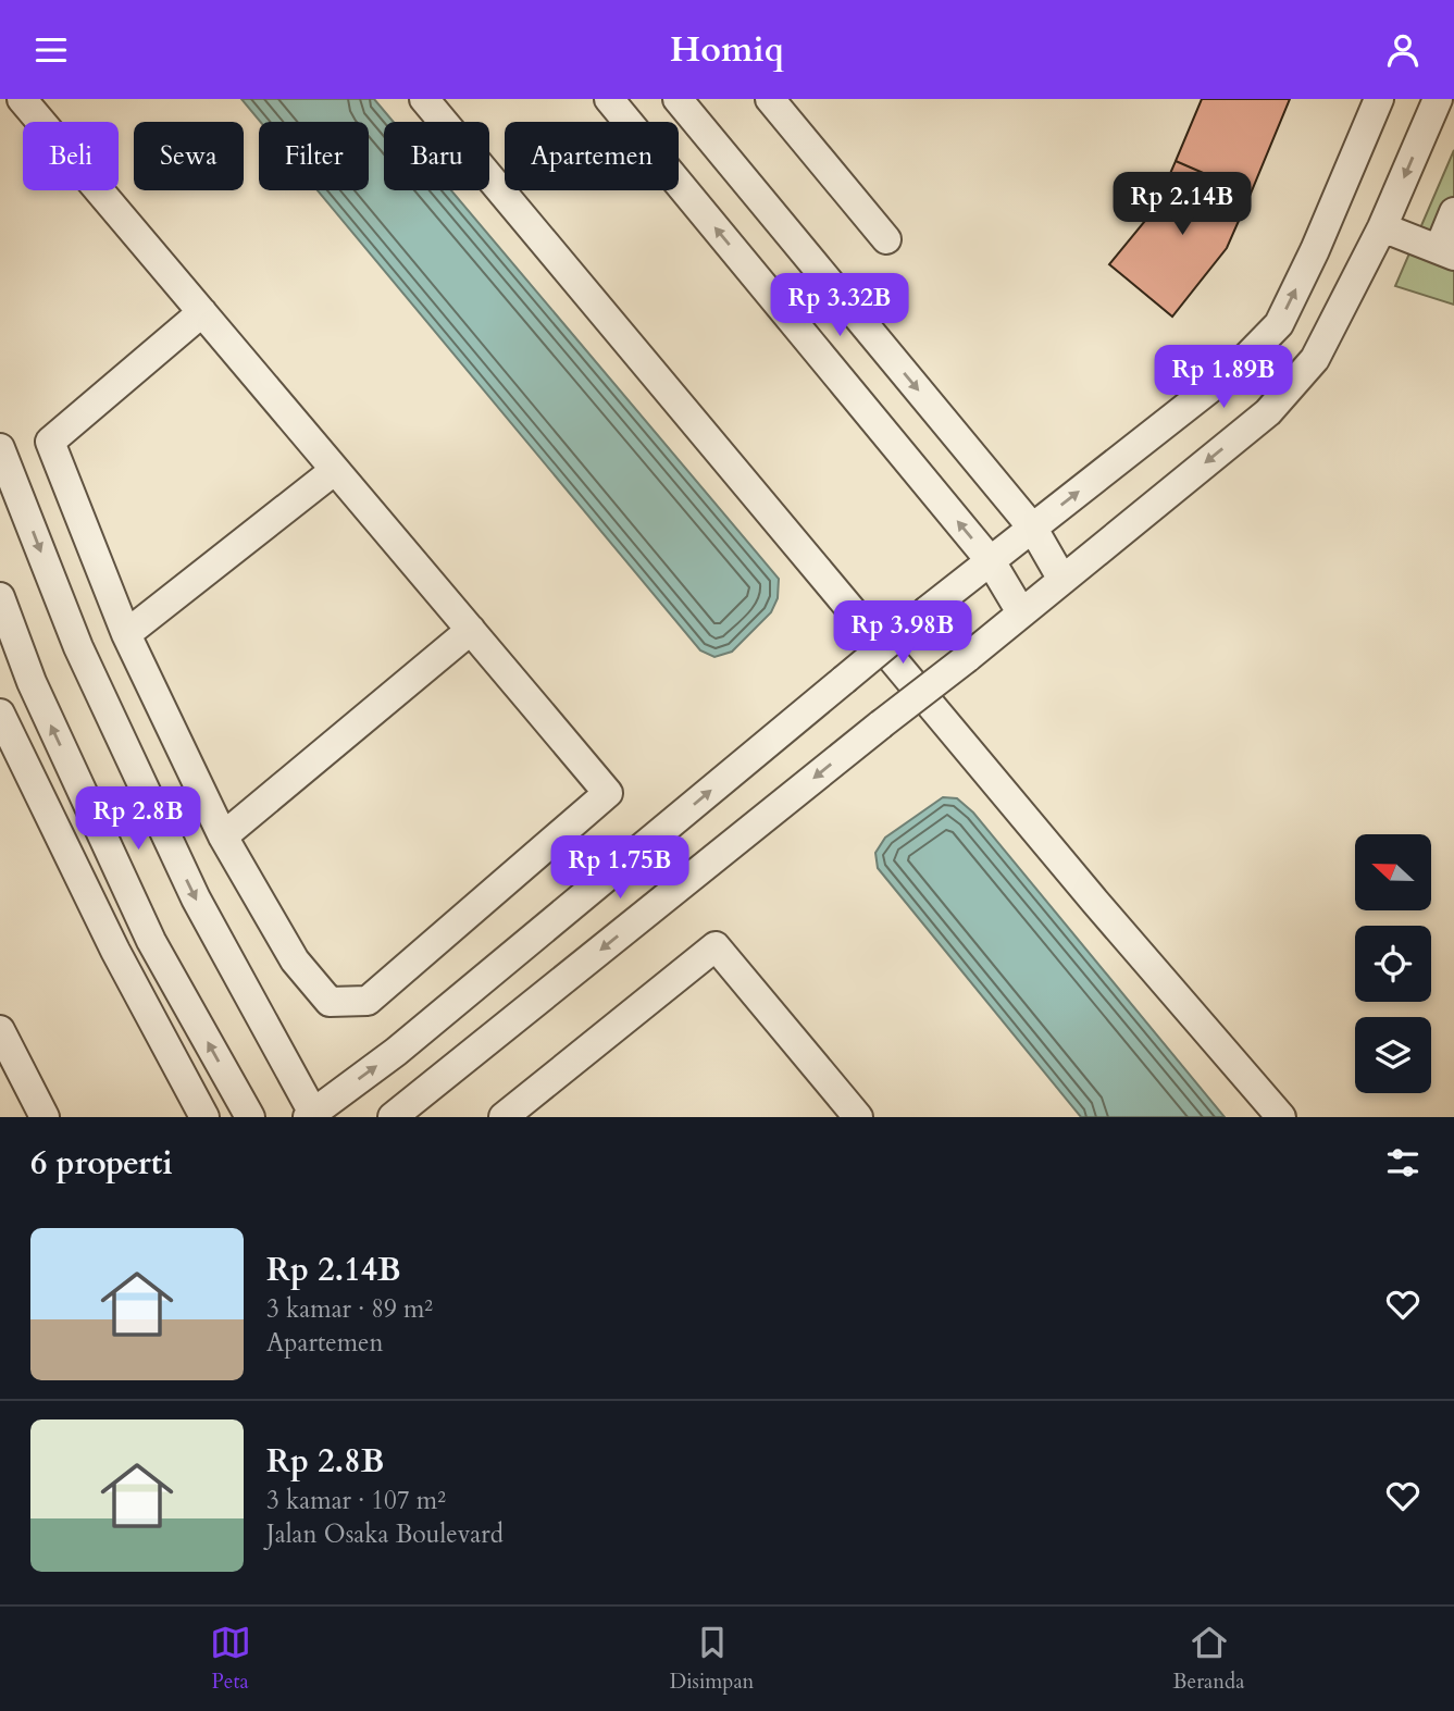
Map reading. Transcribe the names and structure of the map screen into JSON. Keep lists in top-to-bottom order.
{
  "north": "left",
  "page": {
    "header": "Homiq",
    "chip": [
      "Beli",
      "Sewa",
      "Filter",
      "Baru",
      "Apartemen"
    ],
    "price": [
      "Rp 2.14B",
      "Rp 3.32B",
      "Rp 1.89B",
      "Rp 3.98B",
      "Rp 2.8B",
      "Rp 1.75B"
    ],
    "heading": "6 properti",
    "list": [
      {
        "name": "Rp 2.14B",
        "note": "3 kamar · 89 m² · Apartemen"
      },
      {
        "name": "Rp 2.8B",
        "note": "3 kamar · 107 m² · Jalan Osaka Boulevard"
      }
    ],
    "tabs": ["Peta", "Disimpan", "Beranda"]
  }
}
